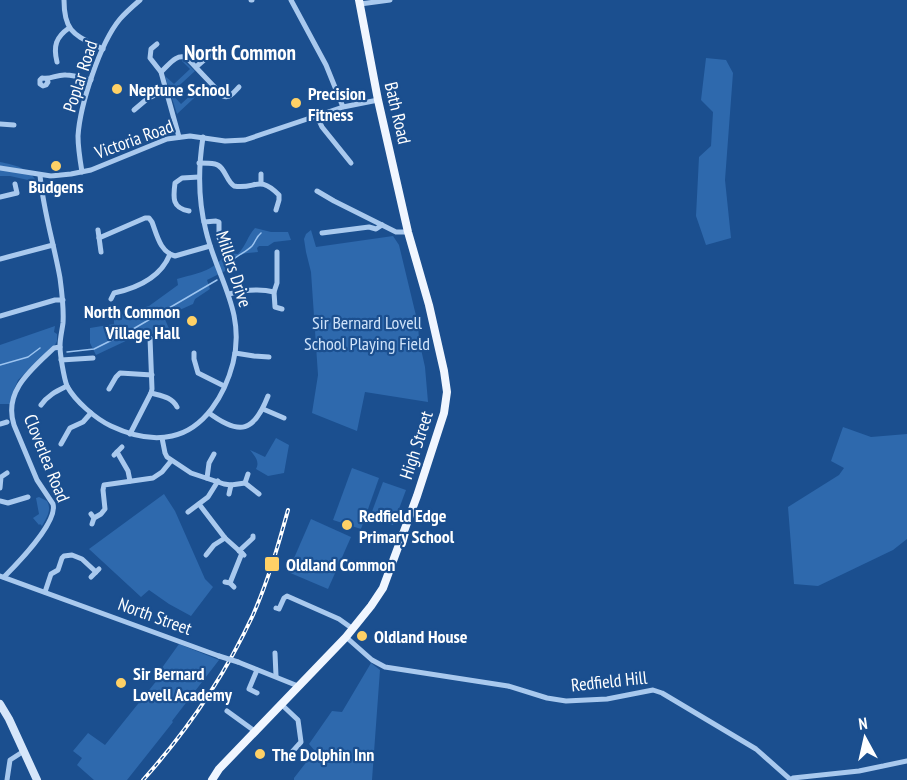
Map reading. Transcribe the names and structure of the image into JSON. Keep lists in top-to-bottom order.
{
  "streets": {
    "main road": ["Bath Road", "High Street"],
    "street": [
      "Poplar Road",
      "Victoria Road",
      "Millers Drive",
      "Cloverlea Road",
      "North Street",
      "Redfield Hill"
    ]
  },
  "crossings": [
    ["Poplar Road", "Victoria Road"],
    ["Bath Road", "Victoria Road"],
    ["Bath Road", "High Street"],
    ["Victoria Road", "Millers Drive"],
    ["Millers Drive", "Cloverlea Road"],
    ["High Street", "North Street"],
    ["High Street", "Redfield Hill"],
    ["Cloverlea Road", "North Street"]
  ],
  "districts": ["North Common"],
  "parks": ["Sir Bernard Lovell School Playing Field"],
  "places": {
    "other": [
      "Neptune School",
      "Precision Fitness",
      "Budgens",
      "North Common Village Hall",
      "Redfield Edge Primary School",
      "Oldland House",
      "Sir Bernard Lovell Academy",
      "The Dolphin Inn"
    ],
    "transit": ["Oldland Common"]
  },
  "north": "top"
}
